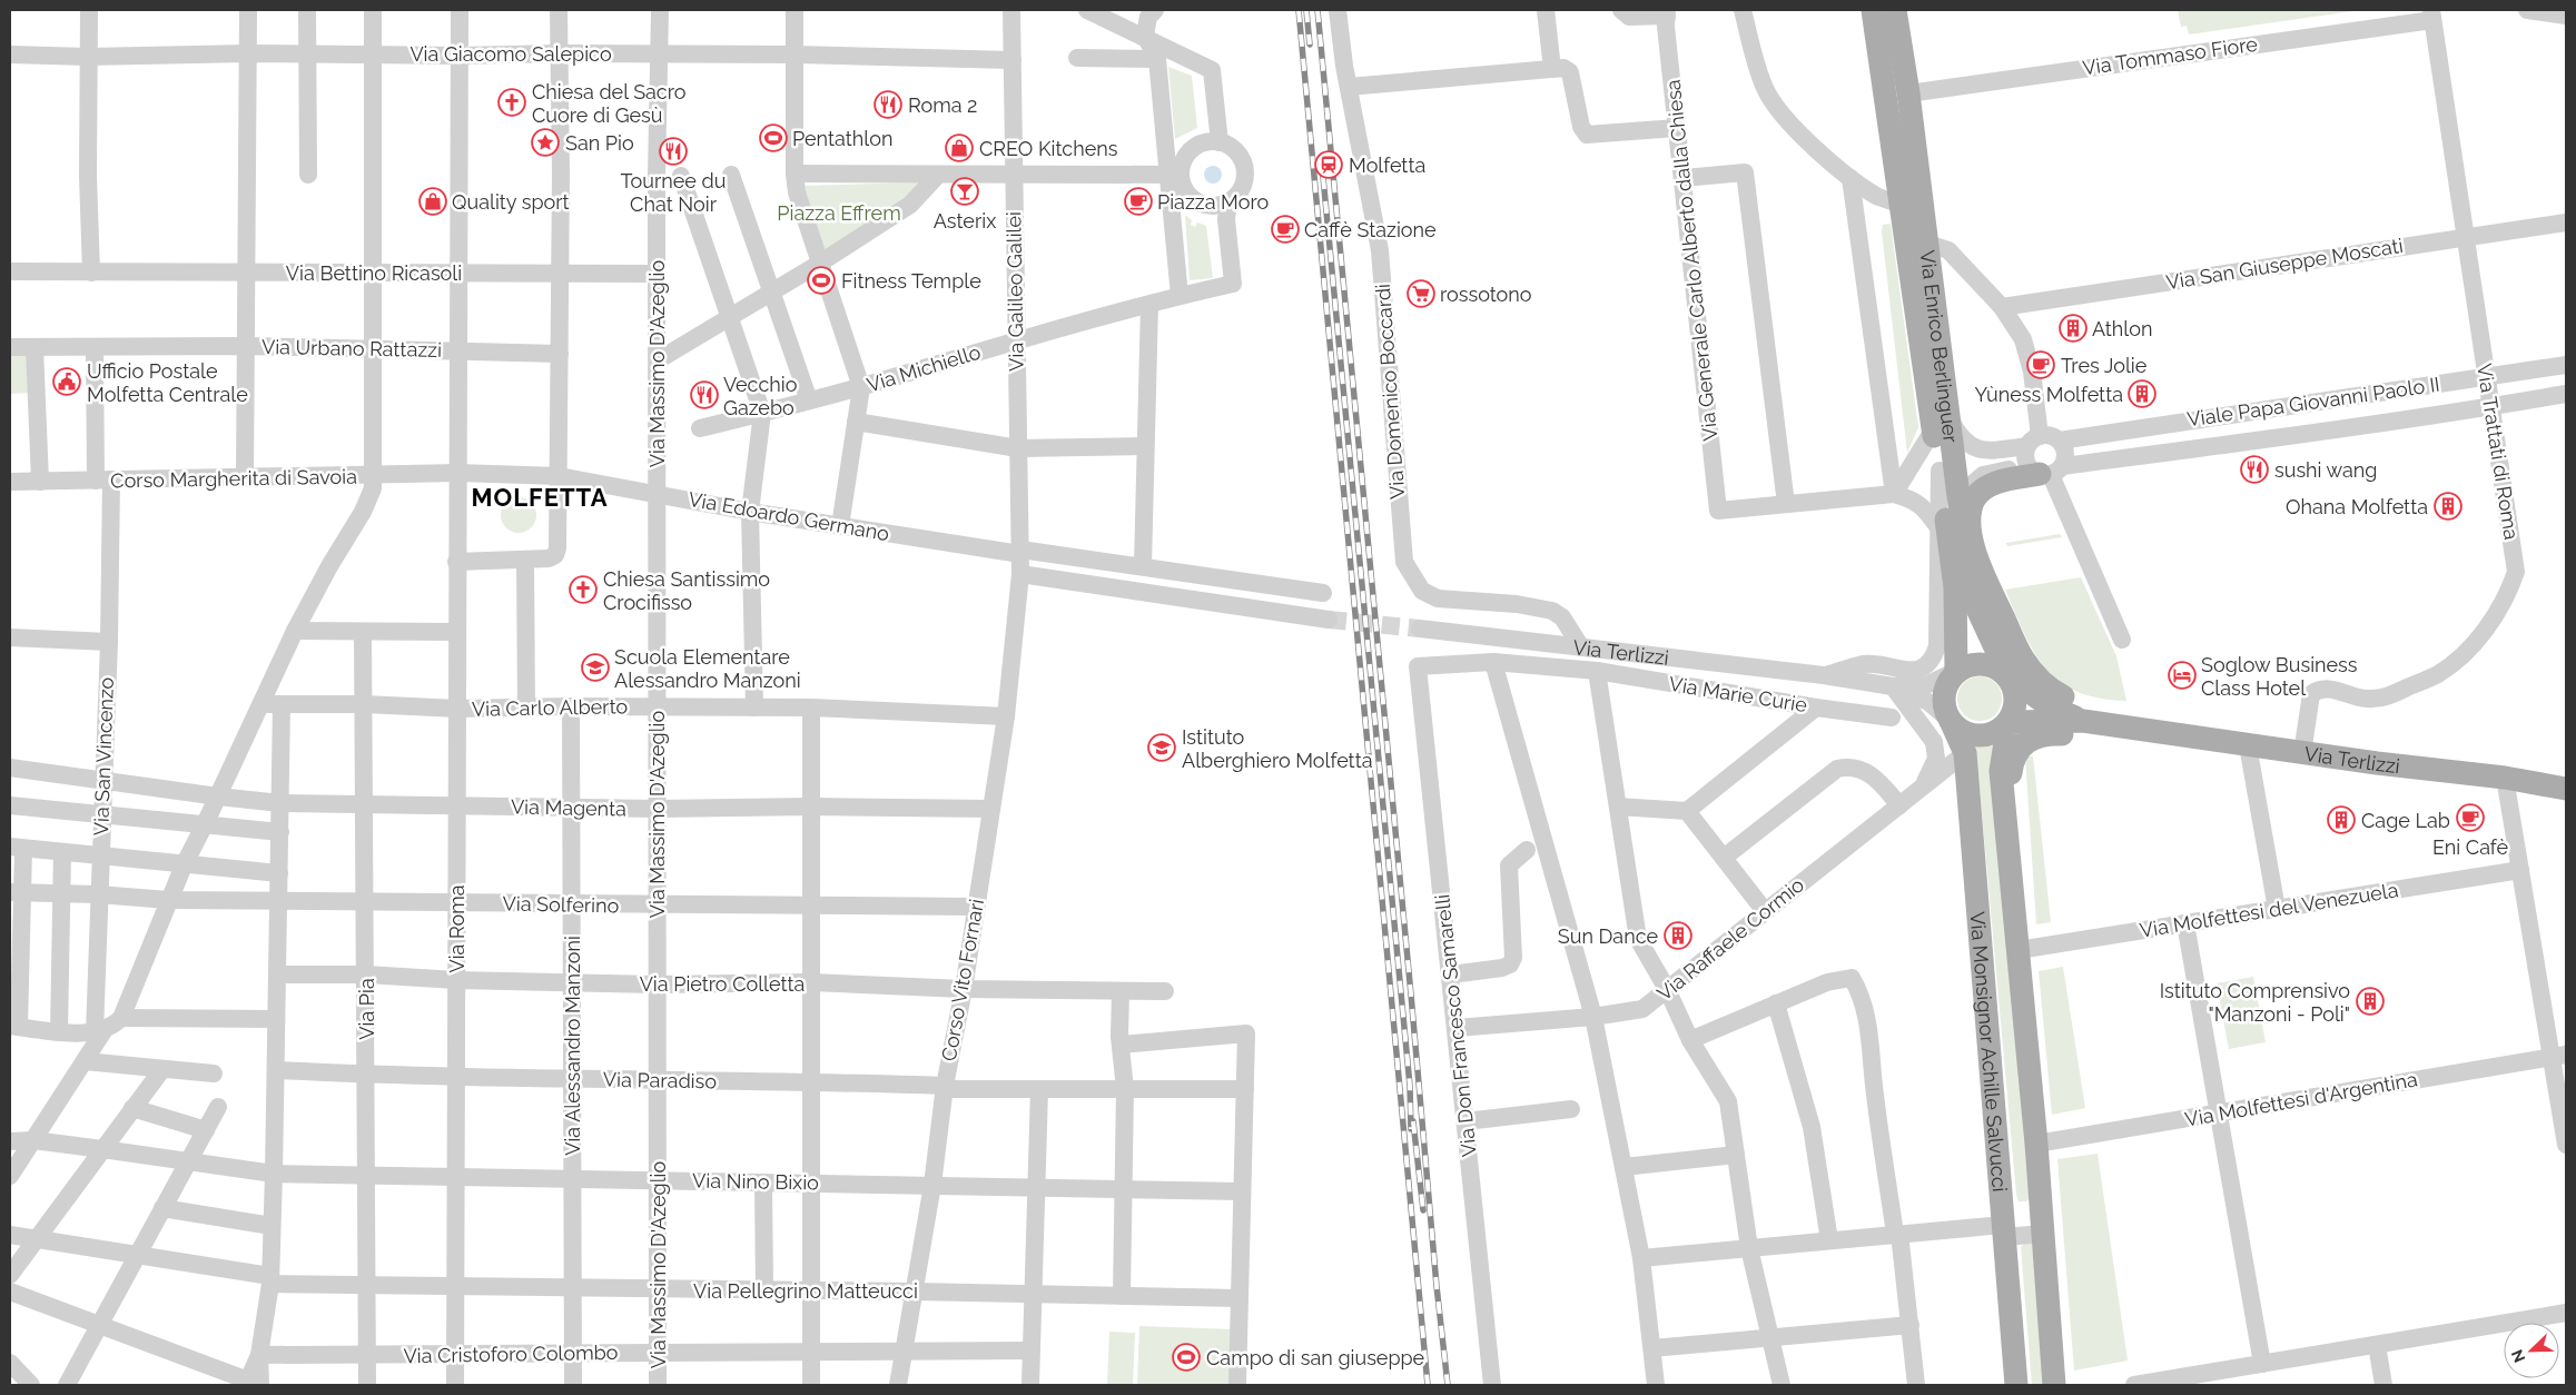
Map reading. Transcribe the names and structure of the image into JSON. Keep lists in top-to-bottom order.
{
  "streets": {
    "main road": ["Via Enrico Berlinguer", "Via Terlizzi", "Via Monsignor Achille Salvucci"],
    "street": [
      "Via Giacomo Salepico",
      "Via Tommaso Fiore",
      "Via Generale Carlo Alberto dalla Chiesa",
      "Via San Giuseppe Moscati",
      "Via Bettino Ricasoli",
      "Via Galileo Galilei",
      "Via Urbano Rattazzi",
      "Via Massimo D'Azeglio",
      "Via Michiello",
      "Via Domenico Boccardi",
      "Viale Papa Giovanni Paolo II",
      "Via Trattati di Roma",
      "Corso Margherita di Savoia",
      "Via Edoardo Germano",
      "Via Marie Curie",
      "Via Carlo Alberto",
      "Via San Vincenzo",
      "Via Magenta",
      "Via Solferino",
      "Via Molfettesi del Venezuela",
      "Via Roma",
      "Via Raffaele Cormio",
      "Corso Vito Fornari",
      "Via Pietro Colletta",
      "Via Pia",
      "Via Don Francesco Samarelli",
      "Via Alessandro Manzoni",
      "Via Paradiso",
      "Via Molfettesi d'Argentina",
      "Via Nino Bixio",
      "Via Pellegrino Matteucci",
      "Via Cristoforo Colombo"
    ]
  },
  "crossings": [
    ["Via Giacomo Salepico", "Via Galileo Galilei"],
    ["Via Giacomo Salepico", "Via Massimo D'Azeglio"],
    ["Via Giacomo Salepico", "Via Roma"],
    ["Via Tommaso Fiore", "Via Enrico Berlinguer"],
    ["Via Tommaso Fiore", "Via Trattati di Roma"],
    ["Via San Giuseppe Moscati", "Via Trattati di Roma"],
    ["Via Bettino Ricasoli", "Via Massimo D'Azeglio"],
    ["Via Bettino Ricasoli", "Via Roma"],
    ["Via Galileo Galilei", "Via Michiello"],
    ["Via Galileo Galilei", "Via Edoardo Germano"],
    ["Via Galileo Galilei", "Corso Vito Fornari"],
    ["Via Enrico Berlinguer", "Viale Papa Giovanni Paolo II"],
    ["Via Enrico Berlinguer", "Via Terlizzi"],
    ["Via Enrico Berlinguer", "Via Monsignor Achille Salvucci"],
    ["Via Urbano Rattazzi", "Via San Vincenzo"],
    ["Via Urbano Rattazzi", "Via Roma"],
    ["Via Massimo D'Azeglio", "Via Edoardo Germano"],
    ["Via Massimo D'Azeglio", "Via Carlo Alberto"],
    ["Via Massimo D'Azeglio", "Via Magenta"],
    ["Via Massimo D'Azeglio", "Via Solferino"],
    ["Via Massimo D'Azeglio", "Via Pietro Colletta"],
    ["Via Massimo D'Azeglio", "Via Paradiso"],
    ["Via Massimo D'Azeglio", "Via Nino Bixio"],
    ["Via Massimo D'Azeglio", "Via Pellegrino Matteucci"],
    ["Via Massimo D'Azeglio", "Via Cristoforo Colombo"],
    ["Via Domenico Boccardi", "Via Terlizzi"],
    ["Viale Papa Giovanni Paolo II", "Via Trattati di Roma"],
    ["Viale Papa Giovanni Paolo II", "Via Terlizzi"],
    ["Via Trattati di Roma", "Via Terlizzi"],
    ["Corso Margherita di Savoia", "Via Edoardo Germano"],
    ["Corso Margherita di Savoia", "Via San Vincenzo"],
    ["Corso Margherita di Savoia", "Via Roma"],
    ["Via Terlizzi", "Via Monsignor Achille Salvucci"],
    ["Via Marie Curie", "Via Don Francesco Samarelli"],
    ["Via Carlo Alberto", "Via Roma"],
    ["Via Carlo Alberto", "Corso Vito Fornari"],
    ["Via Carlo Alberto", "Via Pia"],
    ["Via Carlo Alberto", "Via Alessandro Manzoni"],
    ["Via San Vincenzo", "Via Magenta"],
    ["Via San Vincenzo", "Via Solferino"],
    ["Via Magenta", "Via Roma"],
    ["Via Magenta", "Corso Vito Fornari"],
    ["Via Magenta", "Via Pia"],
    ["Via Magenta", "Via Alessandro Manzoni"],
    ["Via Solferino", "Via Roma"],
    ["Via Solferino", "Corso Vito Fornari"],
    ["Via Solferino", "Via Pia"],
    ["Via Solferino", "Via Alessandro Manzoni"],
    ["Via Molfettesi del Venezuela", "Via Monsignor Achille Salvucci"],
    ["Via Roma", "Via Pietro Colletta"],
    ["Via Roma", "Via Paradiso"],
    ["Via Roma", "Via Nino Bixio"],
    ["Via Roma", "Via Pellegrino Matteucci"],
    ["Via Roma", "Via Cristoforo Colombo"],
    ["Via Raffaele Cormio", "Via Don Francesco Samarelli"],
    ["Via Raffaele Cormio", "Via Monsignor Achille Salvucci"],
    ["Corso Vito Fornari", "Via Pietro Colletta"],
    ["Corso Vito Fornari", "Via Paradiso"],
    ["Corso Vito Fornari", "Via Nino Bixio"],
    ["Corso Vito Fornari", "Via Pellegrino Matteucci"],
    ["Corso Vito Fornari", "Via Cristoforo Colombo"],
    ["Via Pietro Colletta", "Via Pia"],
    ["Via Pietro Colletta", "Via Alessandro Manzoni"],
    ["Via Pia", "Via Paradiso"],
    ["Via Pia", "Via Nino Bixio"],
    ["Via Pia", "Via Pellegrino Matteucci"],
    ["Via Pia", "Via Cristoforo Colombo"],
    ["Via Alessandro Manzoni", "Via Paradiso"],
    ["Via Alessandro Manzoni", "Via Nino Bixio"],
    ["Via Alessandro Manzoni", "Via Pellegrino Matteucci"],
    ["Via Alessandro Manzoni", "Via Cristoforo Colombo"],
    ["Via Monsignor Achille Salvucci", "Via Molfettesi d'Argentina"]
  ],
  "districts": ["MOLFETTA"],
  "parks": ["Piazza Effrem"],
  "places": {
    "church": ["Chiesa del Sacro Cuore di Gesù", "Chiesa Santissimo Crocifisso"],
    "restaurant": [
      "Roma 2",
      "Tournee du Chat Noir",
      "Vecchio Gazebo",
      "sushi wang"
    ],
    "sports": ["Pentathlon", "Fitness Temple", "Campo di san giuseppe"],
    "place": ["San Pio"],
    "shop": ["CREO Kitchens", "Quality sport"],
    "station": ["Molfetta"],
    "bar": ["Asterix"],
    "cafe": [
      "Piazza Moro",
      "Caffè Stazione",
      "Tres Jolie",
      "Eni Cafè"
    ],
    "supermarket": ["rossotono"],
    "building": [
      "Athlon",
      "Yùness Molfetta",
      "Ohana Molfetta",
      "Cage Lab",
      "Sun Dance",
      "Istituto Comprensivo \"Manzoni - Poli\""
    ],
    "public building": ["Ufficio Postale Molfetta Centrale"],
    "school or university": ["Scuola Elementare Alessandro Manzoni", "Istituto Alberghiero Molfetta"],
    "hotel": ["Soglow Business Class Hotel"]
  },
  "north": "bottom left"
}
